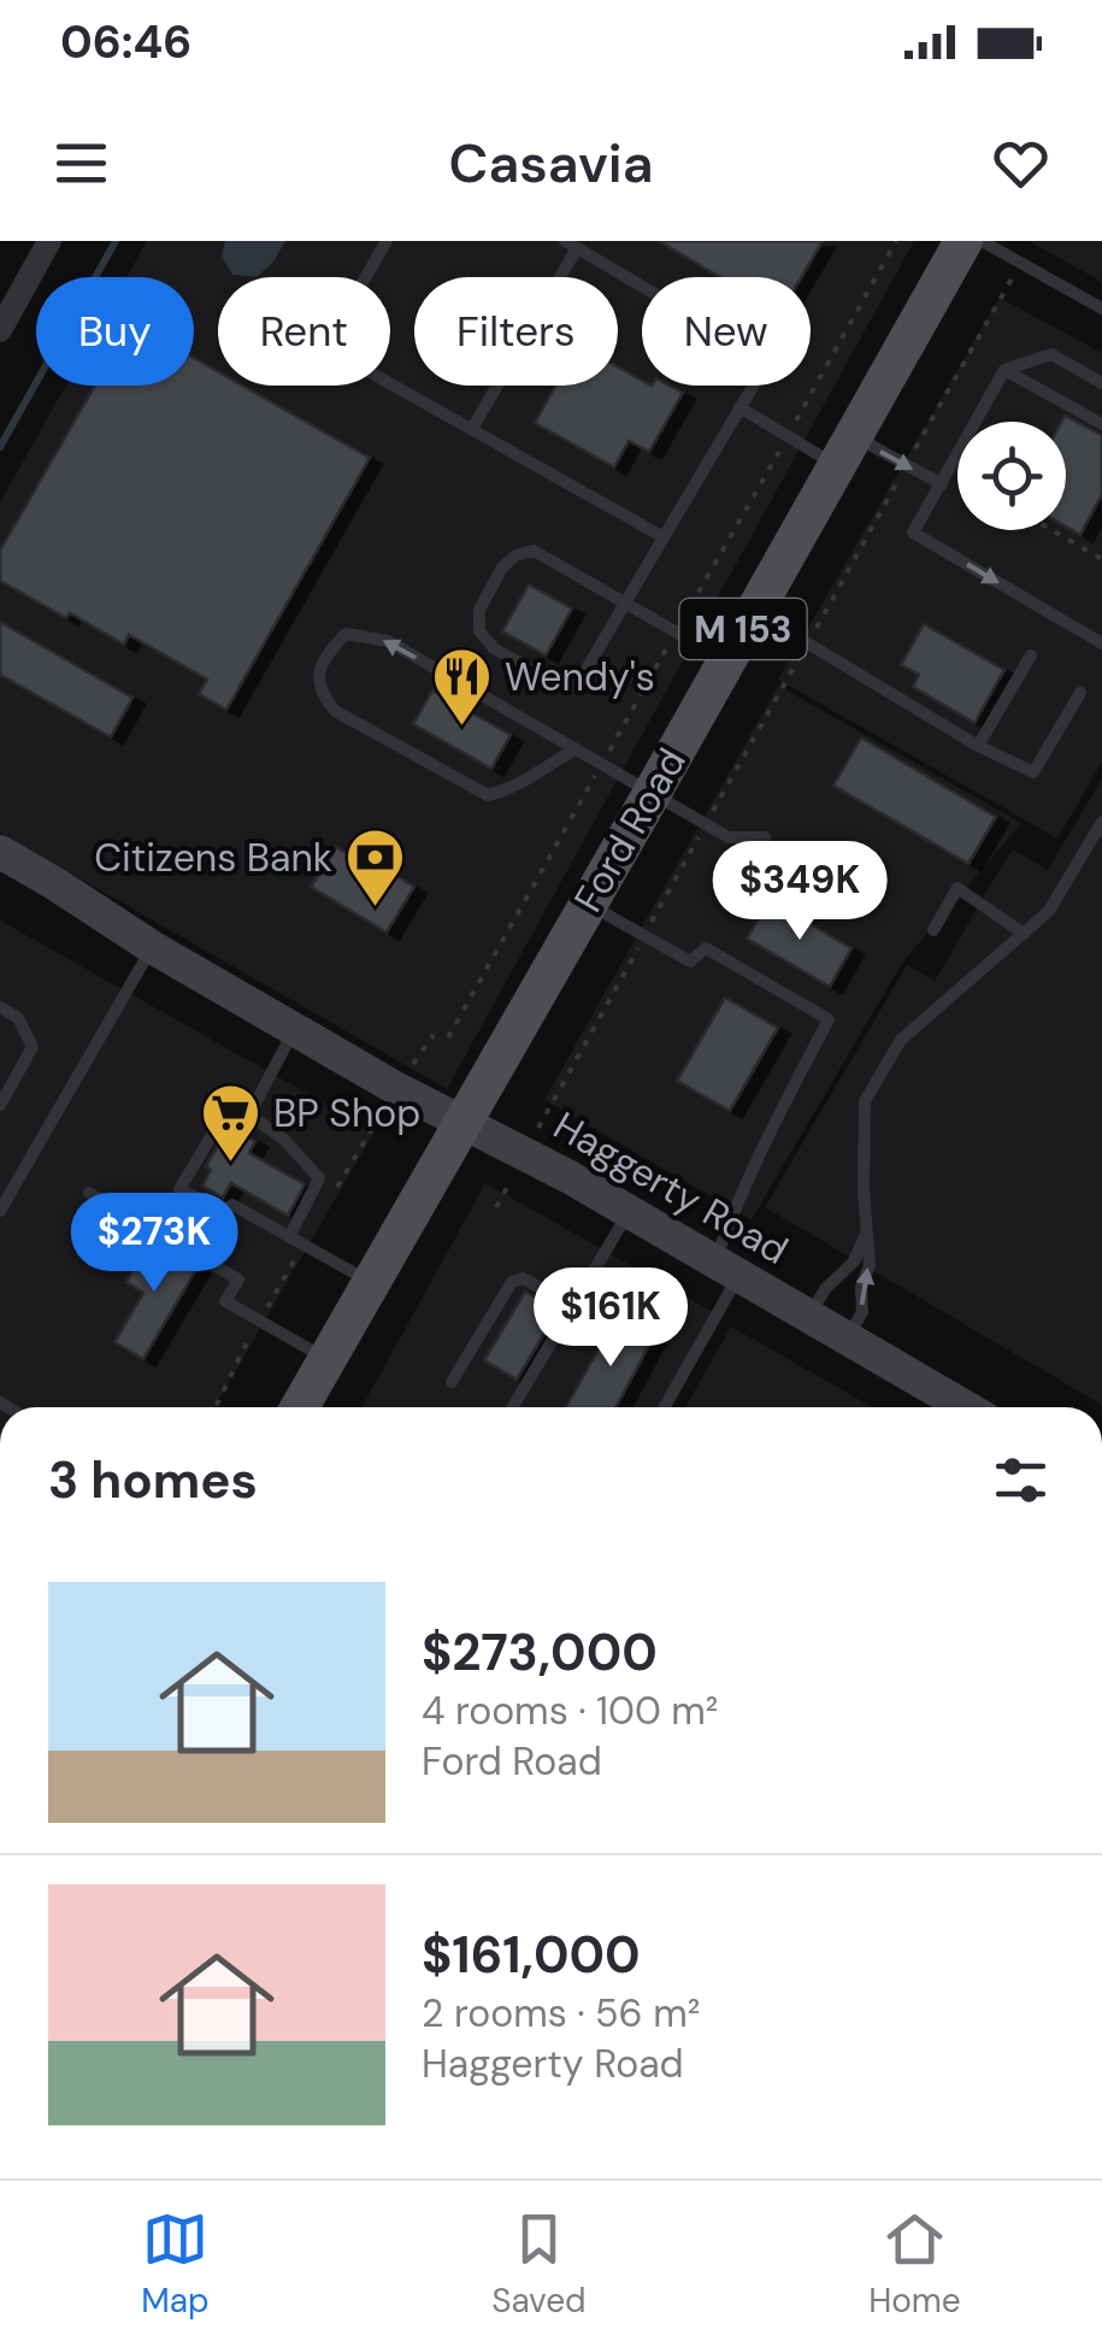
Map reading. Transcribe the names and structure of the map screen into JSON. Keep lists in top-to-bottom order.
{
  "streets": {
    "main road": ["M 153", "Ford Road", "Haggerty Road"]
  },
  "crossings": [
    ["Ford Road", "Haggerty Road"]
  ],
  "places": {
    "restaurant": ["Wendy's"],
    "bank": ["Citizens Bank"],
    "supermarket": ["BP Shop"]
  },
  "page": {
    "status": "06:46",
    "header": "Casavia",
    "chip": [
      "Buy",
      "Rent",
      "Filters",
      "New"
    ],
    "price": ["$349K", "$273K", "$161K"],
    "heading": "3 homes",
    "list": [
      {
        "name": "$273,000",
        "note": "4 rooms · 100 m² · Ford Road"
      },
      {
        "name": "$161,000",
        "note": "2 rooms · 56 m² · Haggerty Road"
      }
    ],
    "tabs": ["Map", "Saved", "Home"]
  }
}
